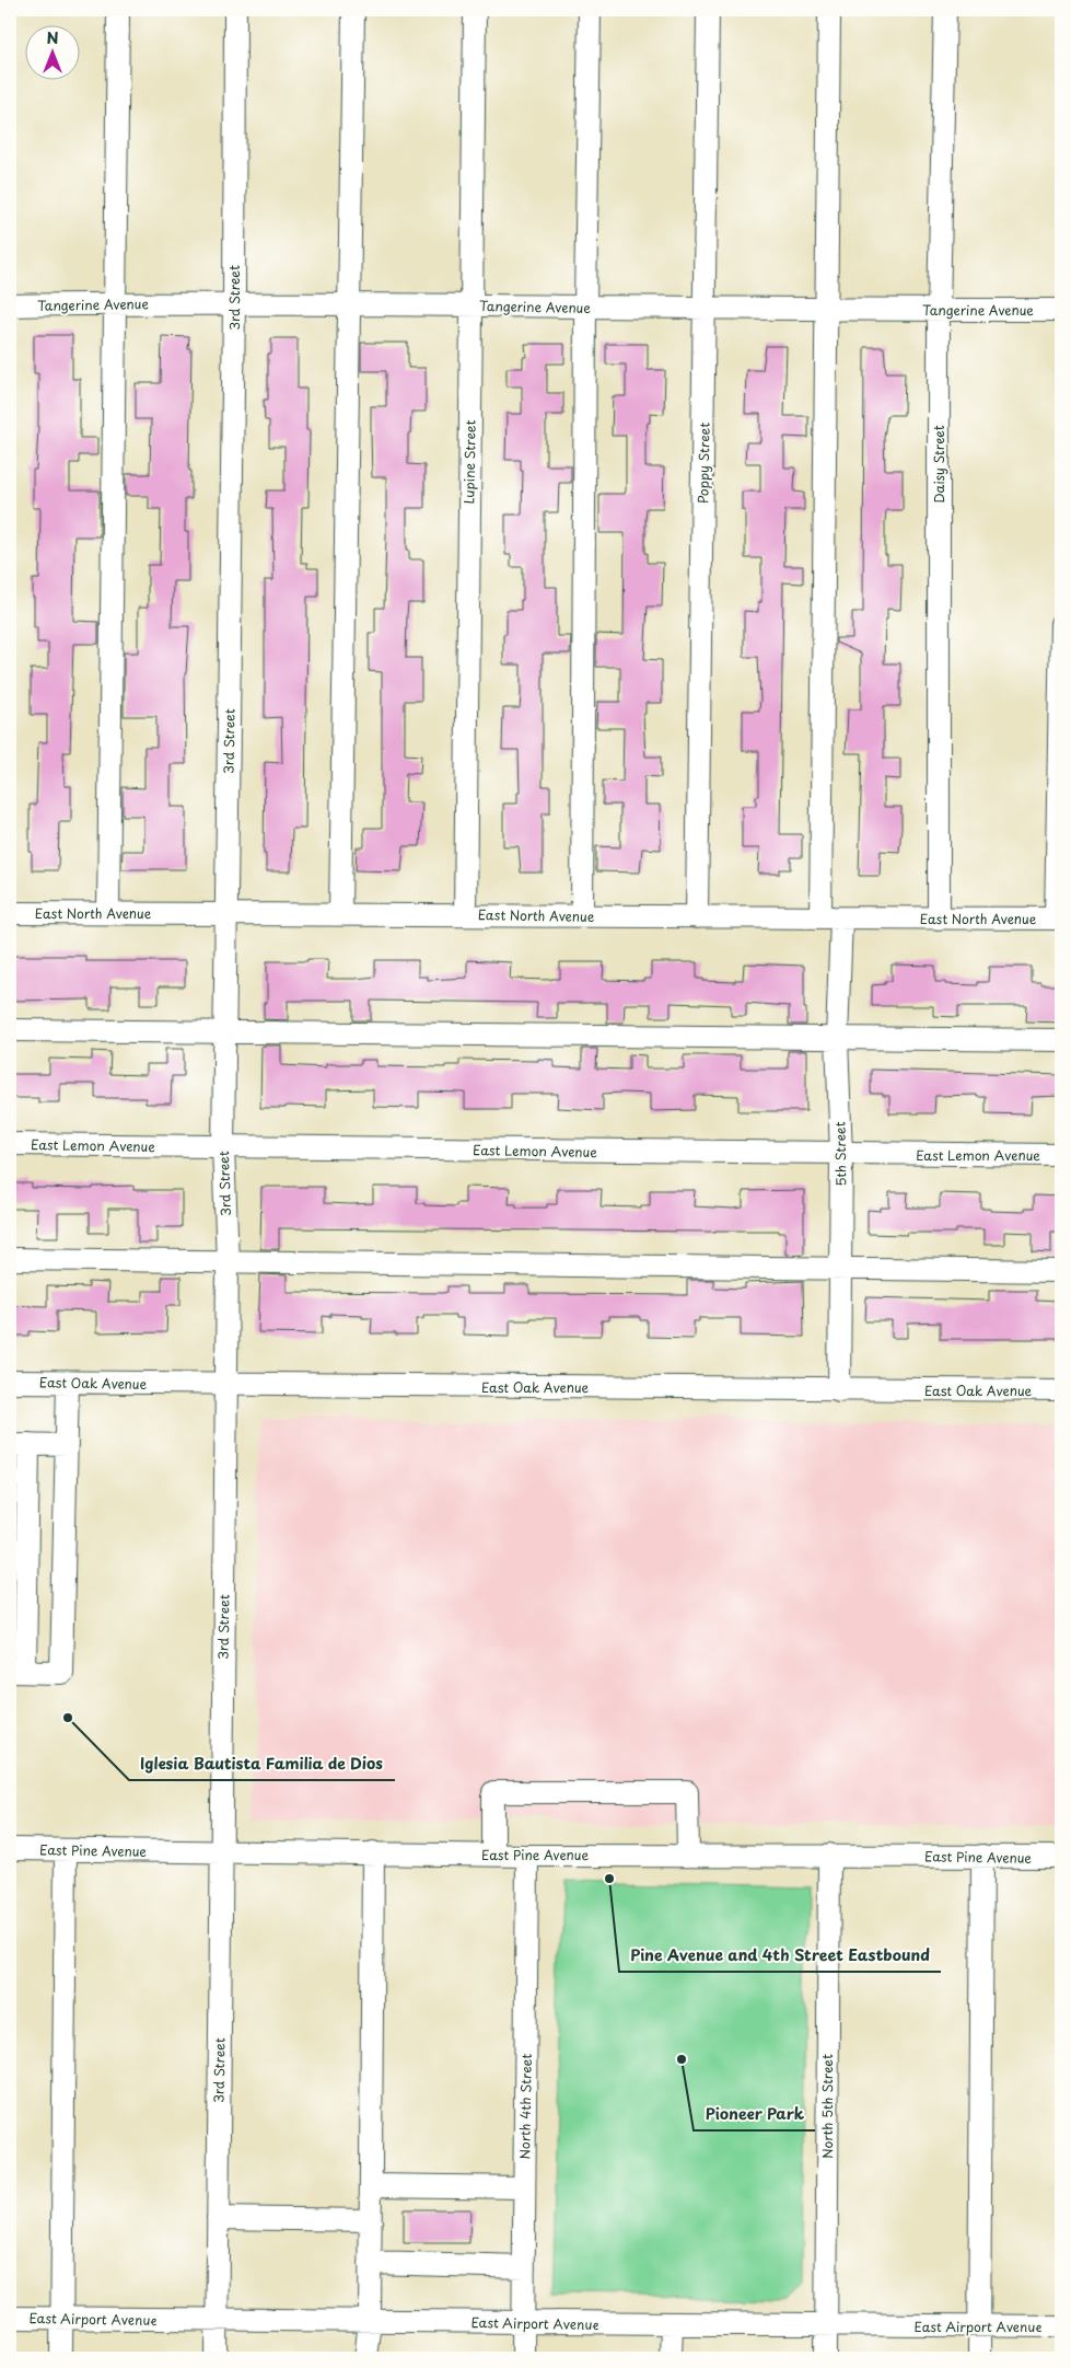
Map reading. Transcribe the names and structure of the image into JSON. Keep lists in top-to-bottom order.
{
  "streets": {
    "street": [
      "3rd Street",
      "Tangerine Avenue",
      "Lupine Street",
      "Poppy Street",
      "Daisy Street",
      "East North Avenue",
      "East Lemon Avenue",
      "5th Street",
      "East Oak Avenue",
      "East Pine Avenue",
      "North 4th Street",
      "North 5th Street",
      "East Airport Avenue"
    ]
  },
  "crossings": [
    ["3rd Street", "Tangerine Avenue"],
    ["3rd Street", "East North Avenue"],
    ["3rd Street", "East Lemon Avenue"],
    ["3rd Street", "East Oak Avenue"],
    ["3rd Street", "East Pine Avenue"],
    ["3rd Street", "East Airport Avenue"],
    ["Tangerine Avenue", "Lupine Street"],
    ["Tangerine Avenue", "Poppy Street"],
    ["Tangerine Avenue", "Daisy Street"],
    ["Tangerine Avenue", "5th Street"],
    ["Lupine Street", "East North Avenue"],
    ["Poppy Street", "East North Avenue"],
    ["Daisy Street", "East North Avenue"],
    ["East North Avenue", "5th Street"],
    ["East Lemon Avenue", "5th Street"],
    ["5th Street", "East Oak Avenue"],
    ["East Pine Avenue", "North 4th Street"],
    ["East Pine Avenue", "North 5th Street"],
    ["North 4th Street", "East Airport Avenue"],
    ["North 5th Street", "East Airport Avenue"]
  ],
  "places": ["Iglesia Bautista Familia de Dios", "Pine Avenue and 4th Street Eastbound", "Pioneer Park"],
  "north": "top"
}
